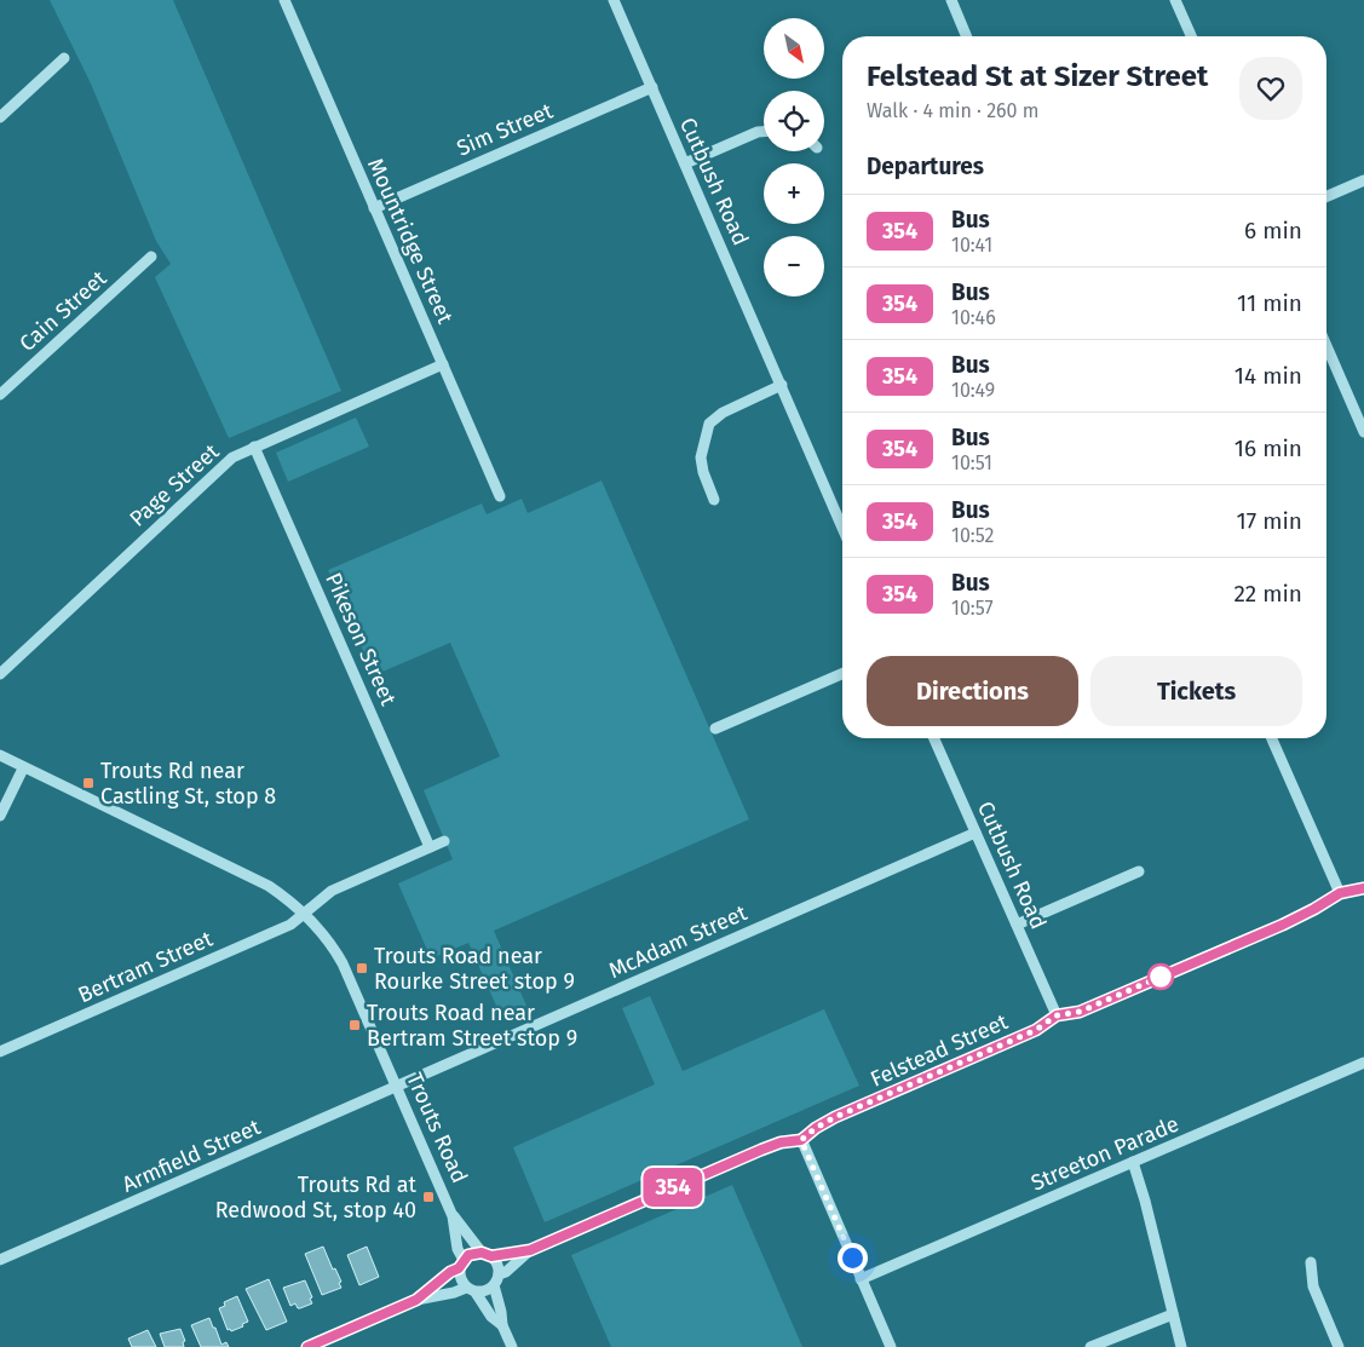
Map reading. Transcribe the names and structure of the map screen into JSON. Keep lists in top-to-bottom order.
{
  "streets": {
    "street": [
      "Sim Street",
      "Cutbush Road",
      "Mountridge Street",
      "Cain Street",
      "Page Street",
      "Pikeson Street",
      "McAdam Street",
      "Bertram Street",
      "Felstead Street",
      "Trouts Road",
      "Streeton Parade",
      "Armfield Street"
    ]
  },
  "crossings": [
    ["Sim Street", "Cutbush Road"],
    ["Sim Street", "Mountridge Street"],
    ["Cutbush Road", "McAdam Street"],
    ["Cutbush Road", "Felstead Street"],
    ["Mountridge Street", "Page Street"],
    ["Page Street", "Pikeson Street"],
    ["Pikeson Street", "Bertram Street"],
    ["McAdam Street", "Trouts Road"],
    ["McAdam Street", "Armfield Street"],
    ["Bertram Street", "Trouts Road"],
    ["Felstead Street", "Trouts Road"],
    ["Trouts Road", "Armfield Street"]
  ],
  "places": {
    "transit": [
      "Trouts Rd near Castling St, stop 8",
      "Trouts Road near Rourke Street stop 9",
      "Trouts Road near Bertram Street stop 9",
      "Trouts Rd at Redwood St, stop 40"
    ]
  },
  "lines": ["bus line 354"],
  "north": "bottom right",
  "page": {
    "on_map": "354",
    "map_buttons": ["+", "−"],
    "heading": [
      ["Felstead St at Sizer Street", "Walk · 4 min · 260 m"],
      "Departures"
    ],
    "list": [
      {
        "mark": "354",
        "name": "Bus",
        "note": "10:41",
        "value": "6 min"
      },
      {
        "mark": "354",
        "name": "Bus",
        "note": "10:46",
        "value": "11 min"
      },
      {
        "mark": "354",
        "name": "Bus",
        "note": "10:49",
        "value": "14 min"
      },
      {
        "mark": "354",
        "name": "Bus",
        "note": "10:51",
        "value": "16 min"
      },
      {
        "mark": "354",
        "name": "Bus",
        "note": "10:52",
        "value": "17 min"
      },
      {
        "mark": "354",
        "name": "Bus",
        "note": "10:57",
        "value": "22 min"
      }
    ],
    "buttons": ["Directions", "Tickets"]
  }
}
